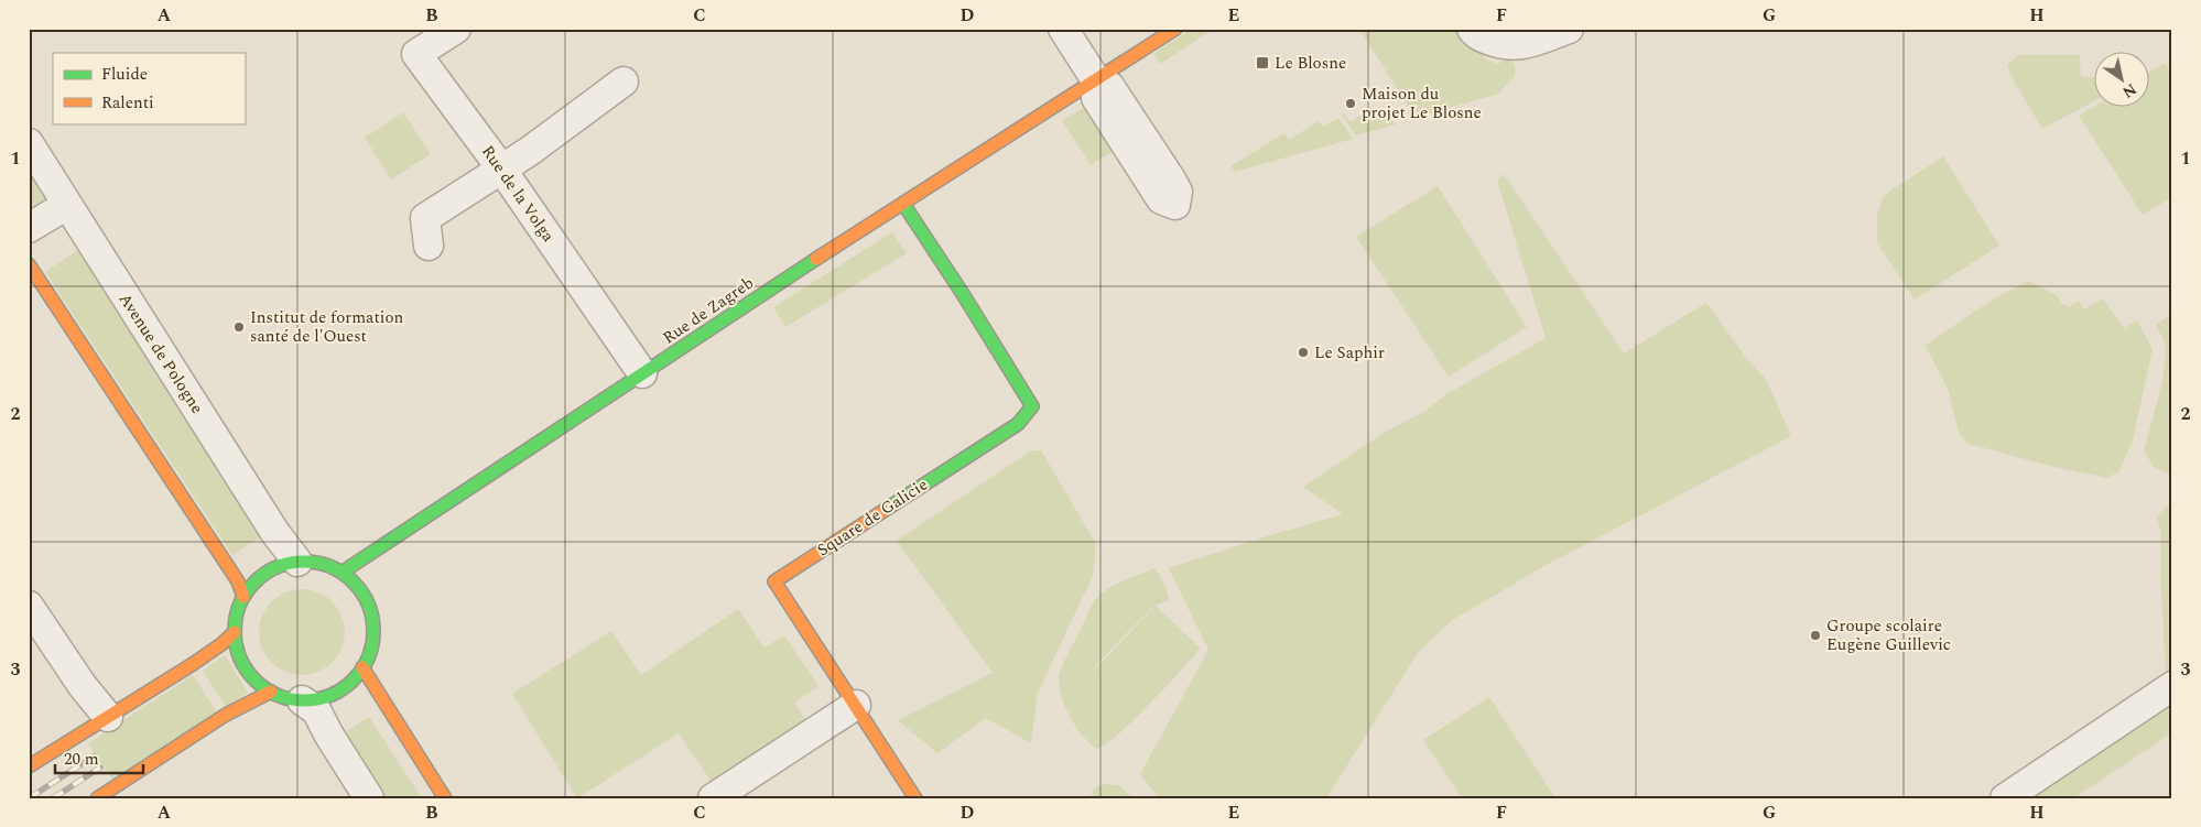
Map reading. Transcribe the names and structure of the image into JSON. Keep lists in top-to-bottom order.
{
  "streets": {
    "street": [
      "Rue de la Volga",
      "Rue de Zagreb",
      "Avenue de Pologne",
      "Square de Galicie"
    ]
  },
  "crossings": [
    ["Rue de la Volga", "Rue de Zagreb"],
    ["Rue de Zagreb", "Avenue de Pologne"],
    ["Rue de Zagreb", "Square de Galicie"]
  ],
  "places": {
    "transit": ["Le Blosne"],
    "other": [
      "Maison du projet Le Blosne",
      "Institut de formation santé de l'Ouest",
      "Le Saphir",
      "Groupe scolaire Eugène Guillevic"
    ]
  },
  "legend": ["Fluide", "Ralenti"],
  "scale_bar": "20 m",
  "north": "bottom right",
  "grid": {
    "columns": [
      "A",
      "B",
      "C",
      "D",
      "E",
      "F",
      "G",
      "H"
    ],
    "rows": ["1", "2", "3"]
  }
}
